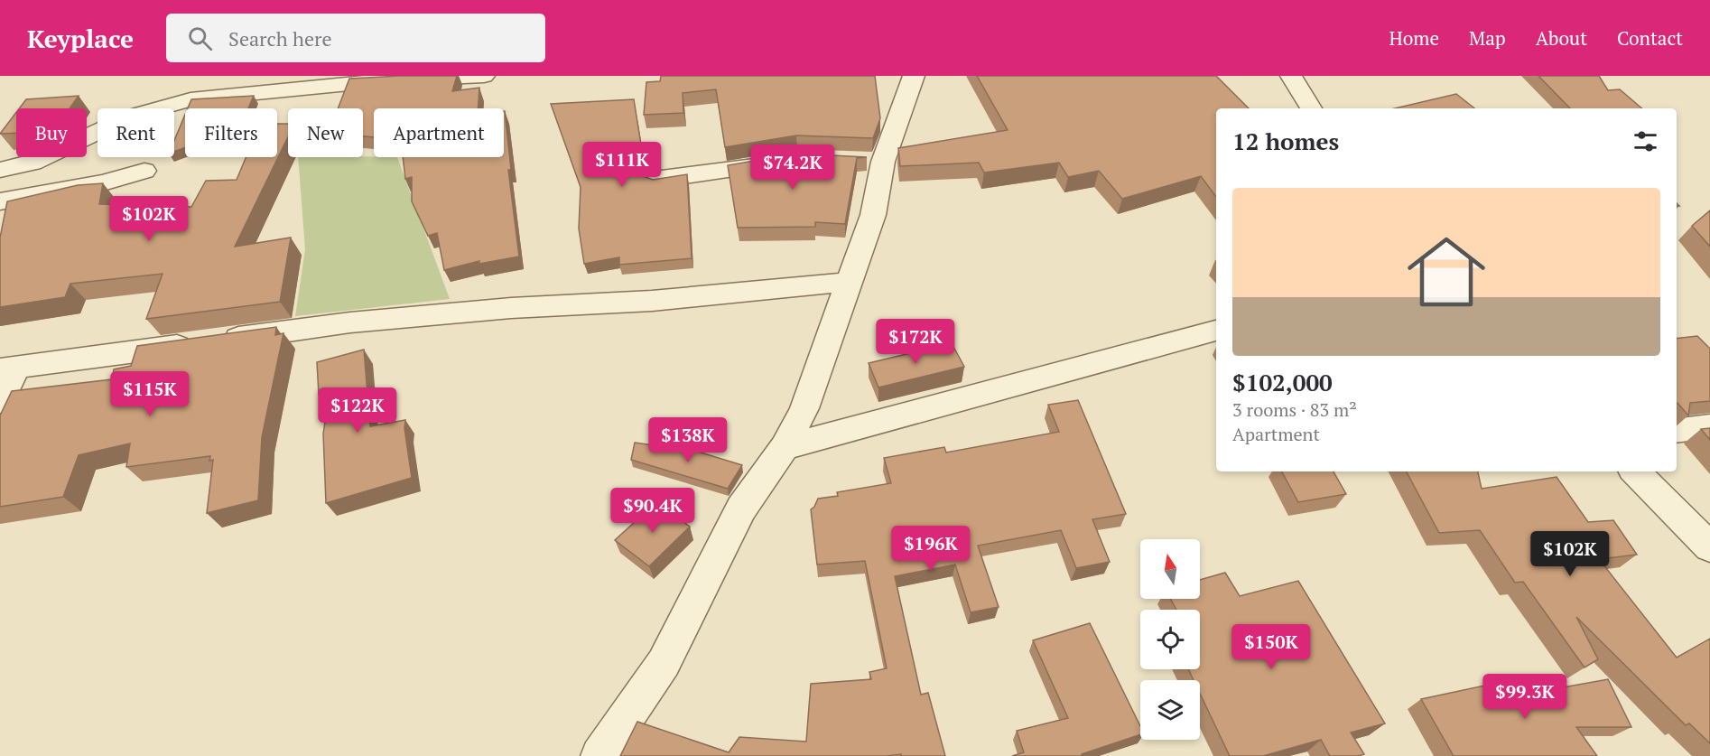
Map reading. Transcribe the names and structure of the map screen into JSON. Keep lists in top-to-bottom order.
{
  "north": "top",
  "page": {
    "header": "Keyplace",
    "search": "Search here",
    "nav": [
      "Home",
      "Map",
      "About",
      "Contact"
    ],
    "chip": [
      "Buy",
      "Rent",
      "Filters",
      "New",
      "Apartment"
    ],
    "heading": "12 homes",
    "price": [
      "$111K",
      "$74.2K",
      "$102K",
      "$172K",
      "$115K",
      "$122K",
      "$138K",
      "$90.4K",
      "$196K",
      "$102K",
      "$150K",
      "$99.3K"
    ],
    "list": [
      {
        "name": "$102,000",
        "note": "3 rooms · 83 m² · Apartment"
      }
    ]
  }
}
